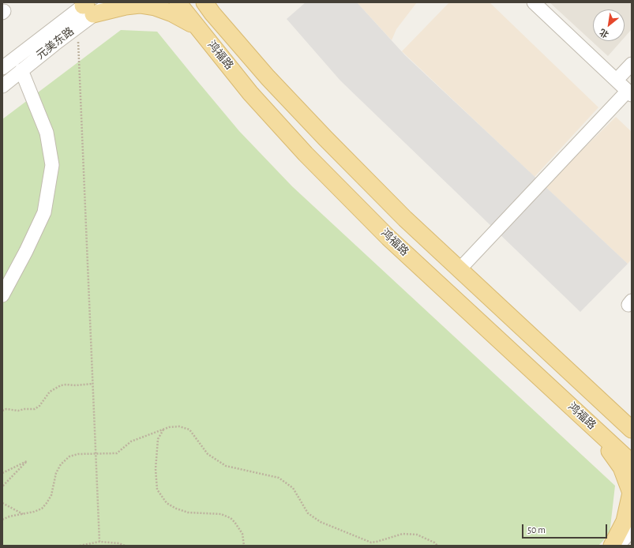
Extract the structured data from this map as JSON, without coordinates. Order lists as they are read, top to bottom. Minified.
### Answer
{"streets":{"main road":["鸿福路"],"street":["元美东路"]},"scale_bar":"50 m","north":"bottom left"}
